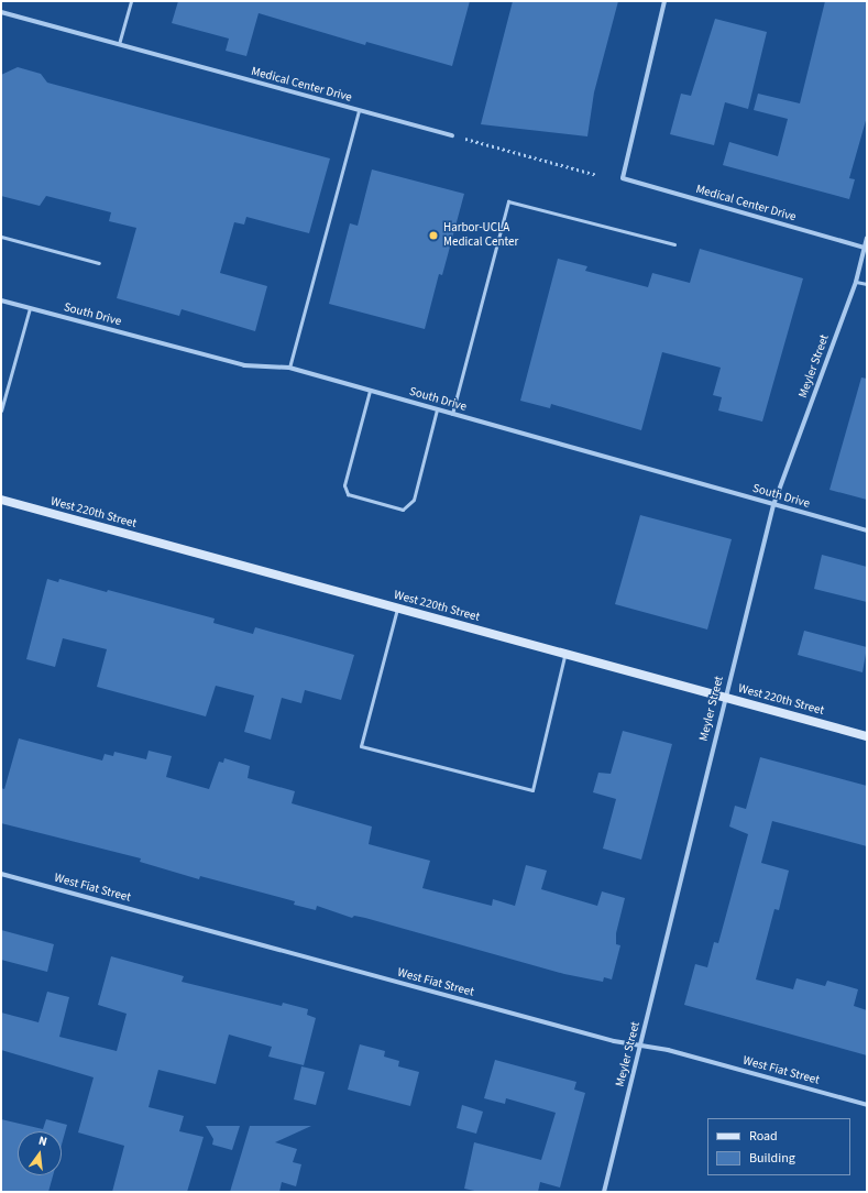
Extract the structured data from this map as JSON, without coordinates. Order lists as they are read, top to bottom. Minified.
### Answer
{"streets":{"street":["Medical Center Drive","South Drive","Meyler Street","West 220th Street","West Fiat Street"]},"crossings":[["Medical Center Drive","Meyler Street"],["South Drive","Meyler Street"],["Meyler Street","West 220th Street"],["Meyler Street","West Fiat Street"]],"places":["Harbor-UCLA Medical Center"],"legend":["Road","Building"],"north":"top"}
